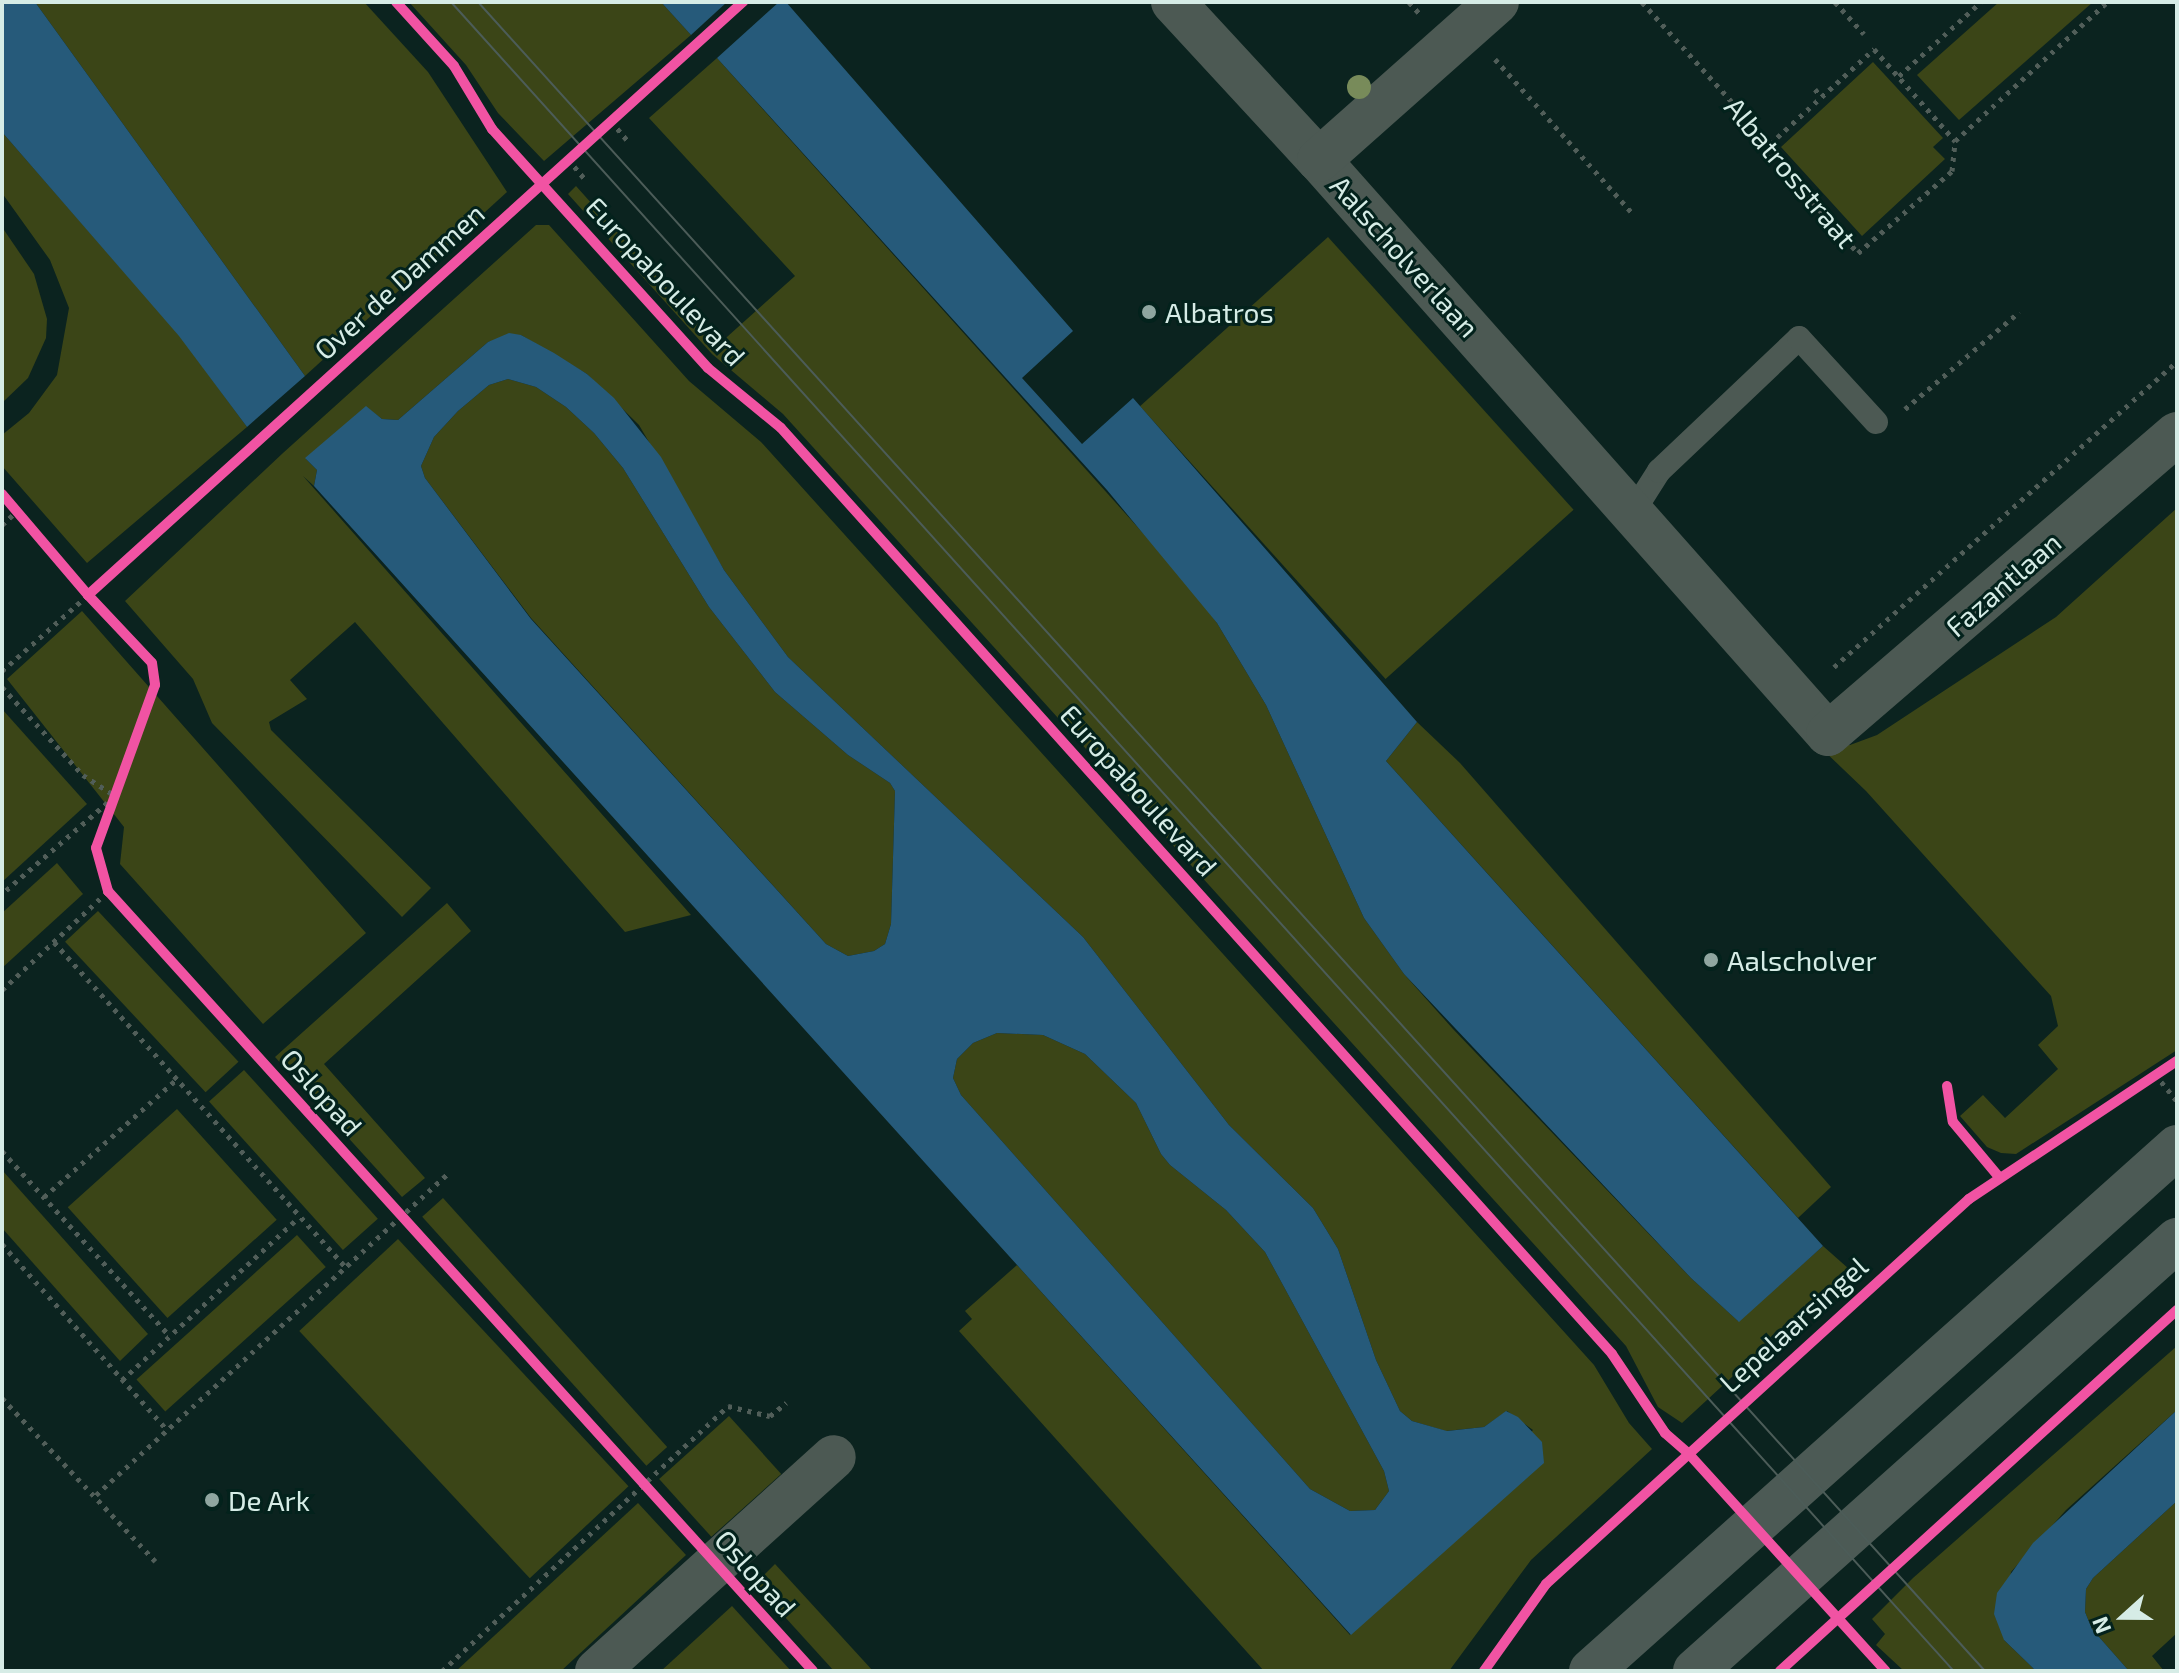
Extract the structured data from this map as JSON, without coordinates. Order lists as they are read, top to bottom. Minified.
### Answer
{"streets":{"street":["Aalscholverlaan","Fazantlaan"],"path":["Albatrosstraat"],"cycle path":["Over de Dammen","Europaboulevard","Oslopad","Lepelaarsingel"]},"crossings":[["Aalscholverlaan","Fazantlaan"]],"places":["Albatros","Aalscholver","De Ark"],"north":"left"}
